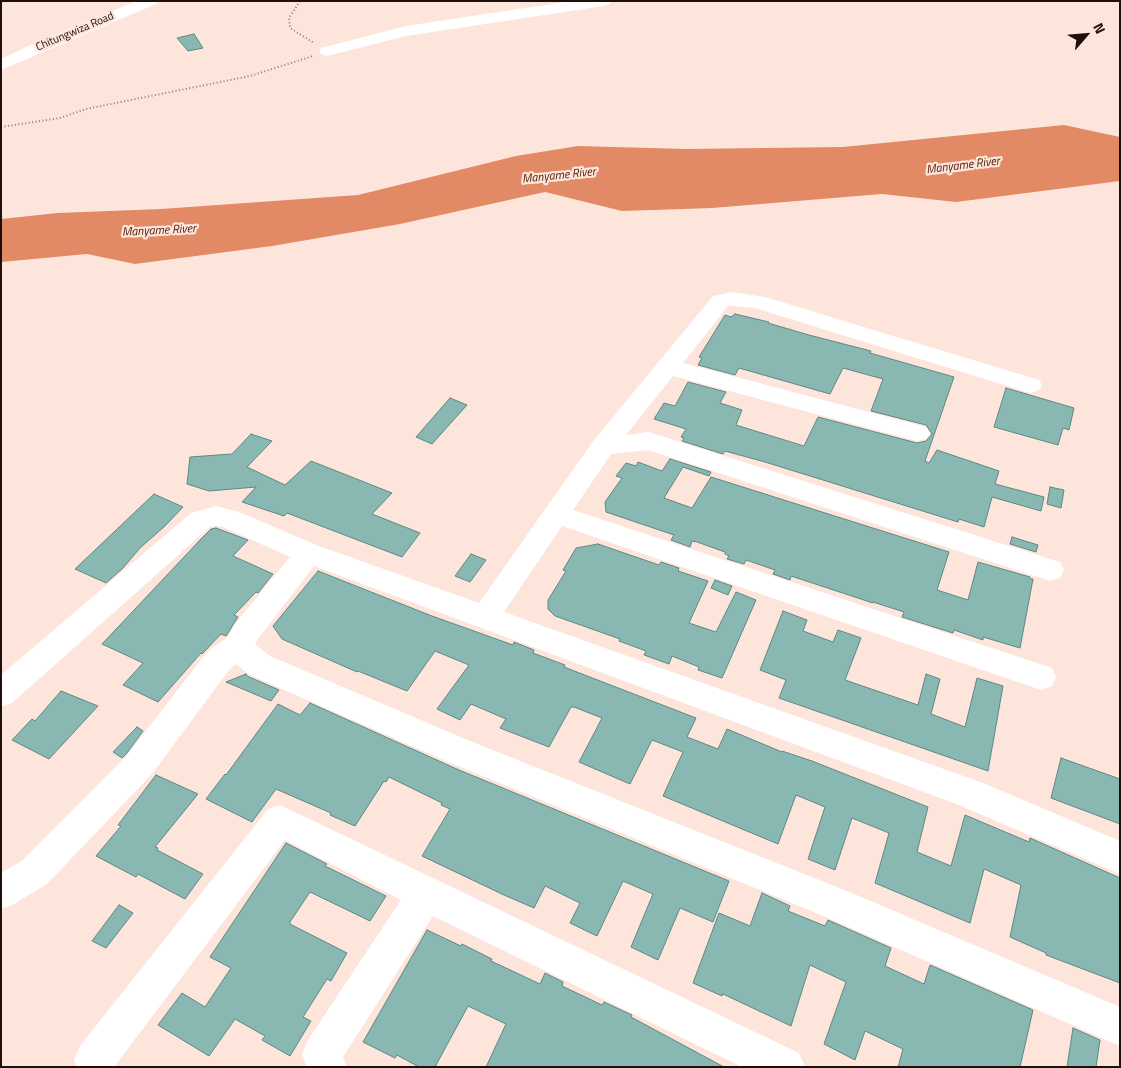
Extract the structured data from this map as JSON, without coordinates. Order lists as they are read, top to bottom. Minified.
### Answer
{"streets":{"street":["Chitungwiza Road"]},"water":["Manyame River"],"north":"top right"}
